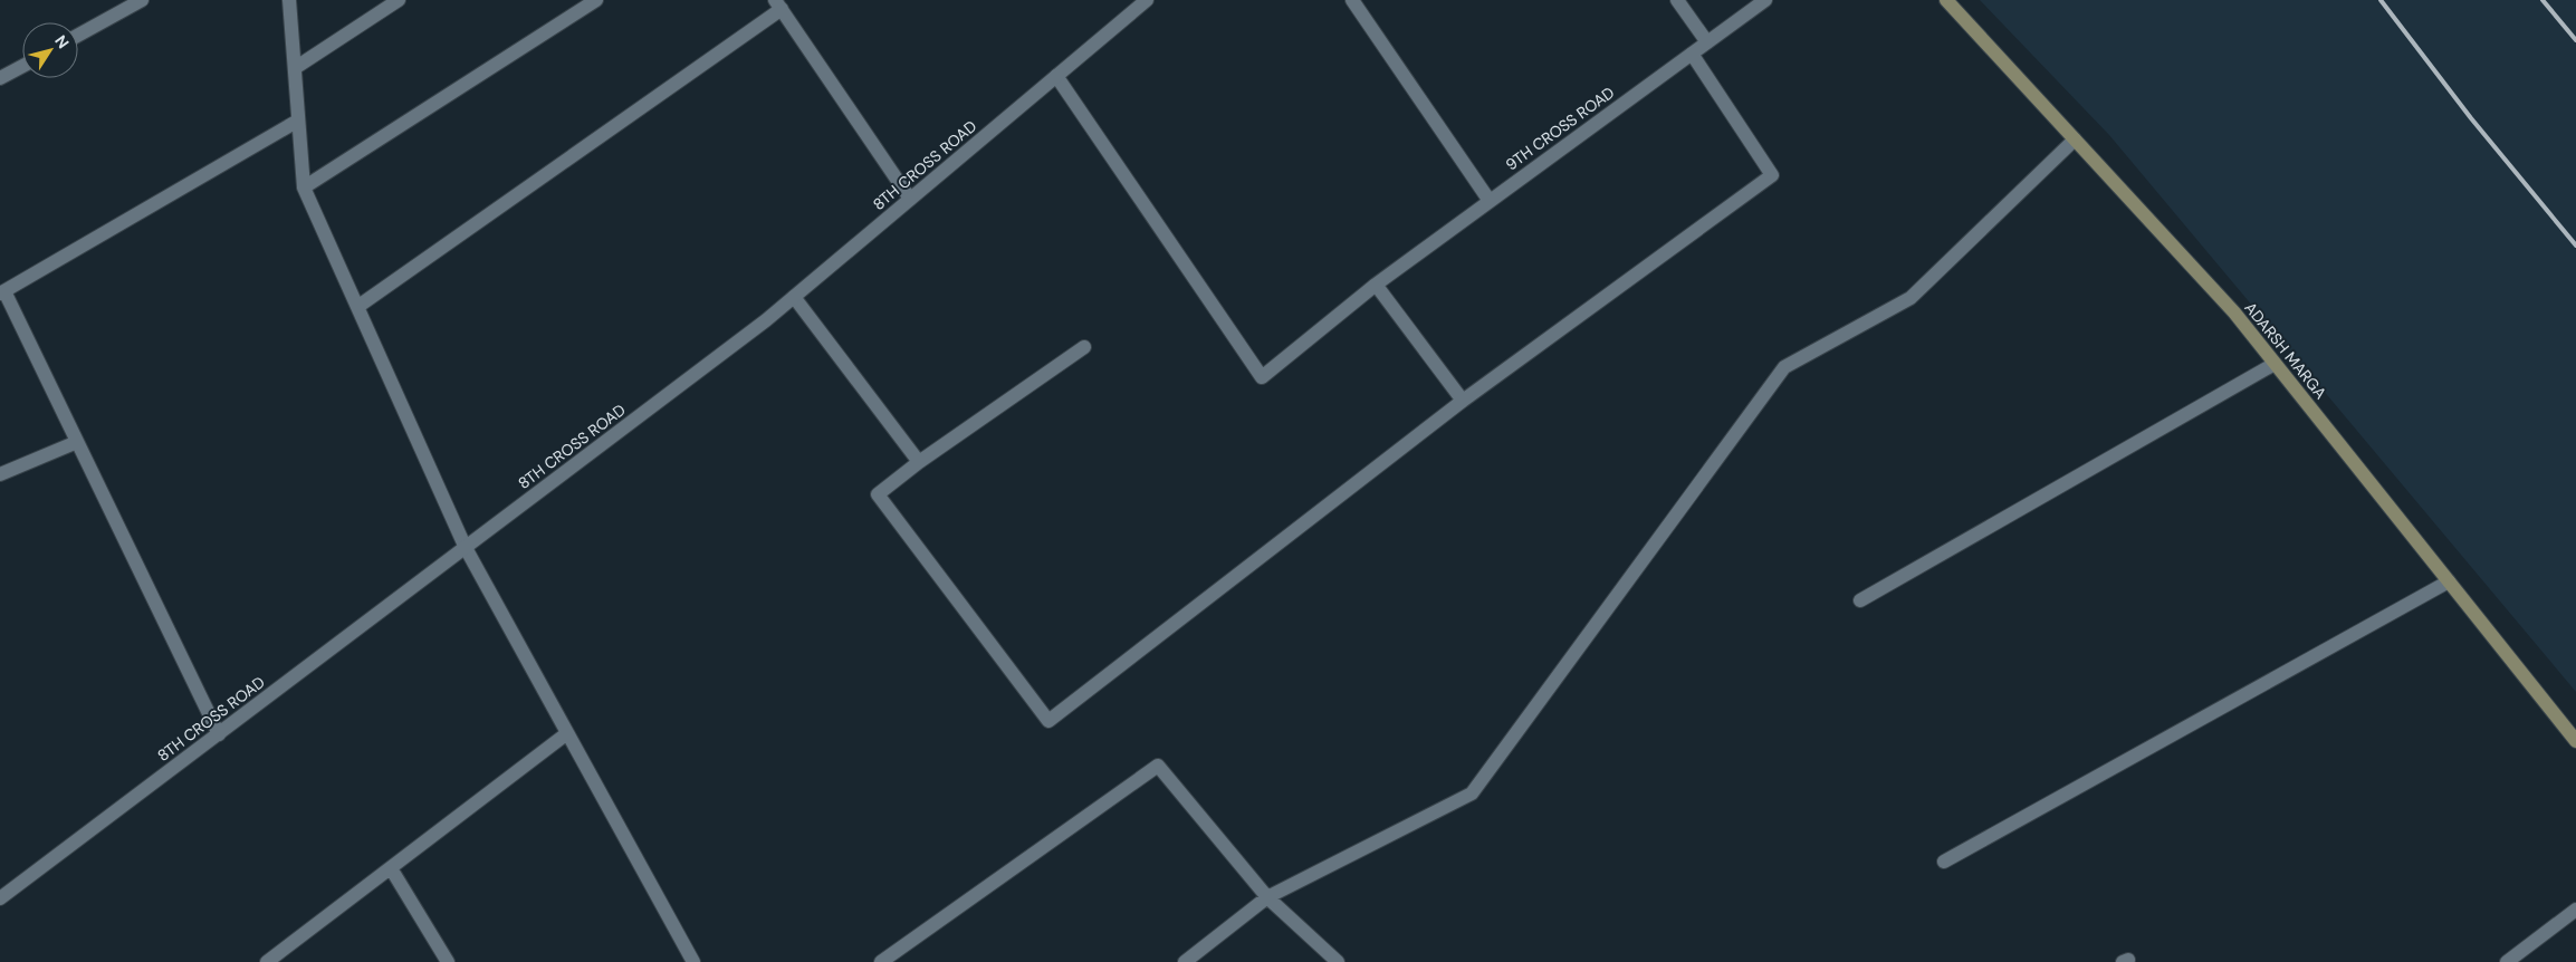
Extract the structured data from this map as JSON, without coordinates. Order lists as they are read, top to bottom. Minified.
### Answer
{"streets":{"main road":["ADARSH MARGA"],"street":["9TH CROSS ROAD","8TH CROSS ROAD"]},"crossings":[["9TH CROSS ROAD","8TH CROSS ROAD"]],"north":"top right"}
